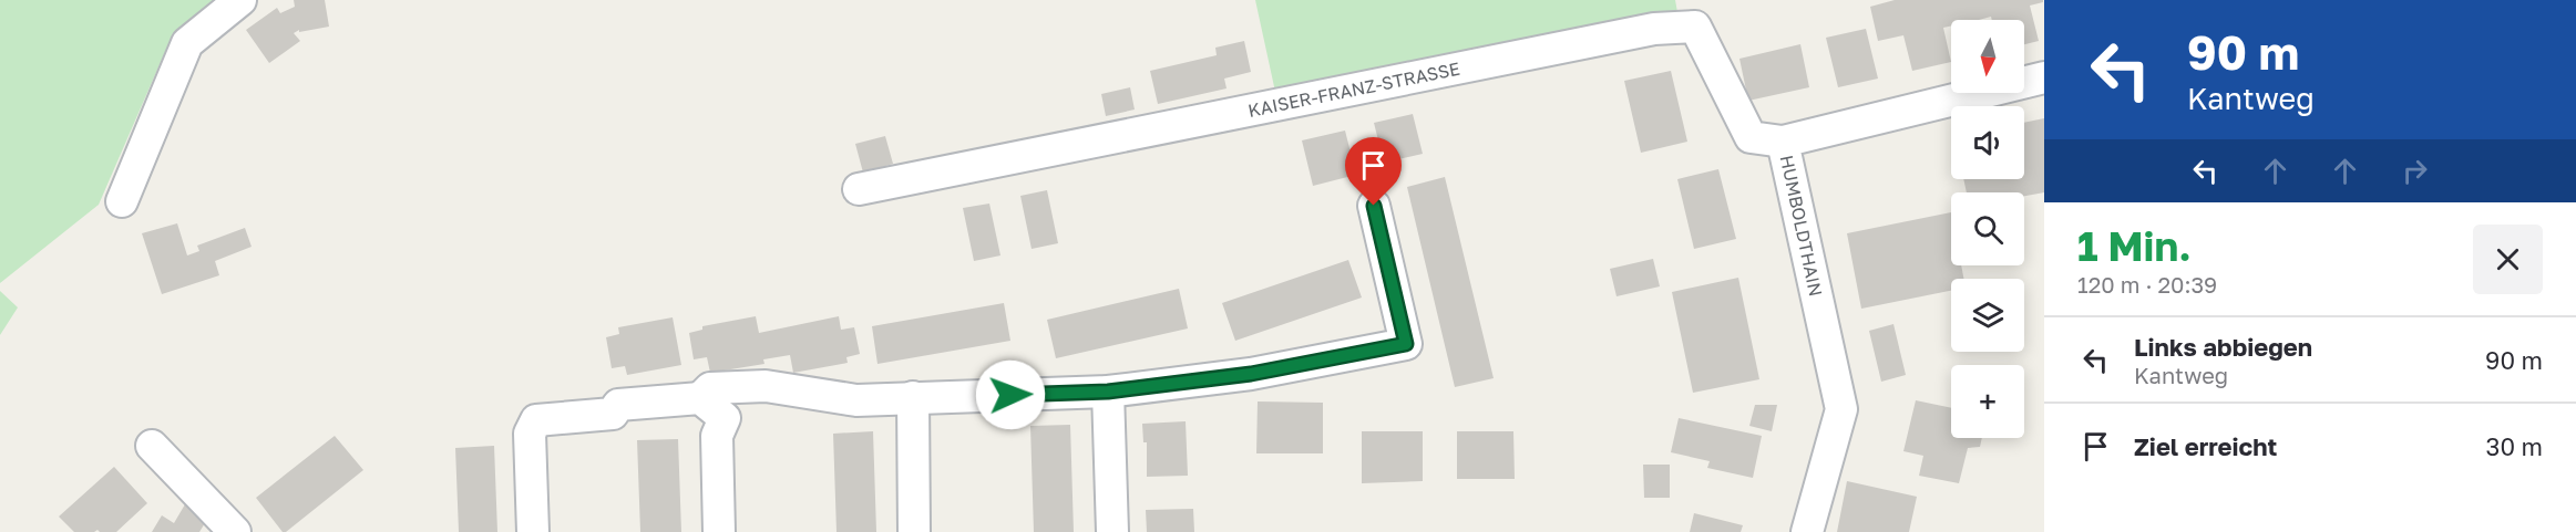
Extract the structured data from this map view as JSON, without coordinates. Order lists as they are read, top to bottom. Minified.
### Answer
{"streets":{"street":["KAISER-FRANZ-STRASSE","HUMBOLDTHAIN"]},"crossings":[["KAISER-FRANZ-STRASSE","HUMBOLDTHAIN"]],"north":"bottom","page":{"turn":["90 m","Kantweg"],"map_buttons":"+","heading":["1 Min.","120 m · 20:39"],"list":[{"name":"Links abbiegen","note":"Kantweg","value":"90 m"},{"name":"Ziel erreicht","value":"30 m"}]}}
